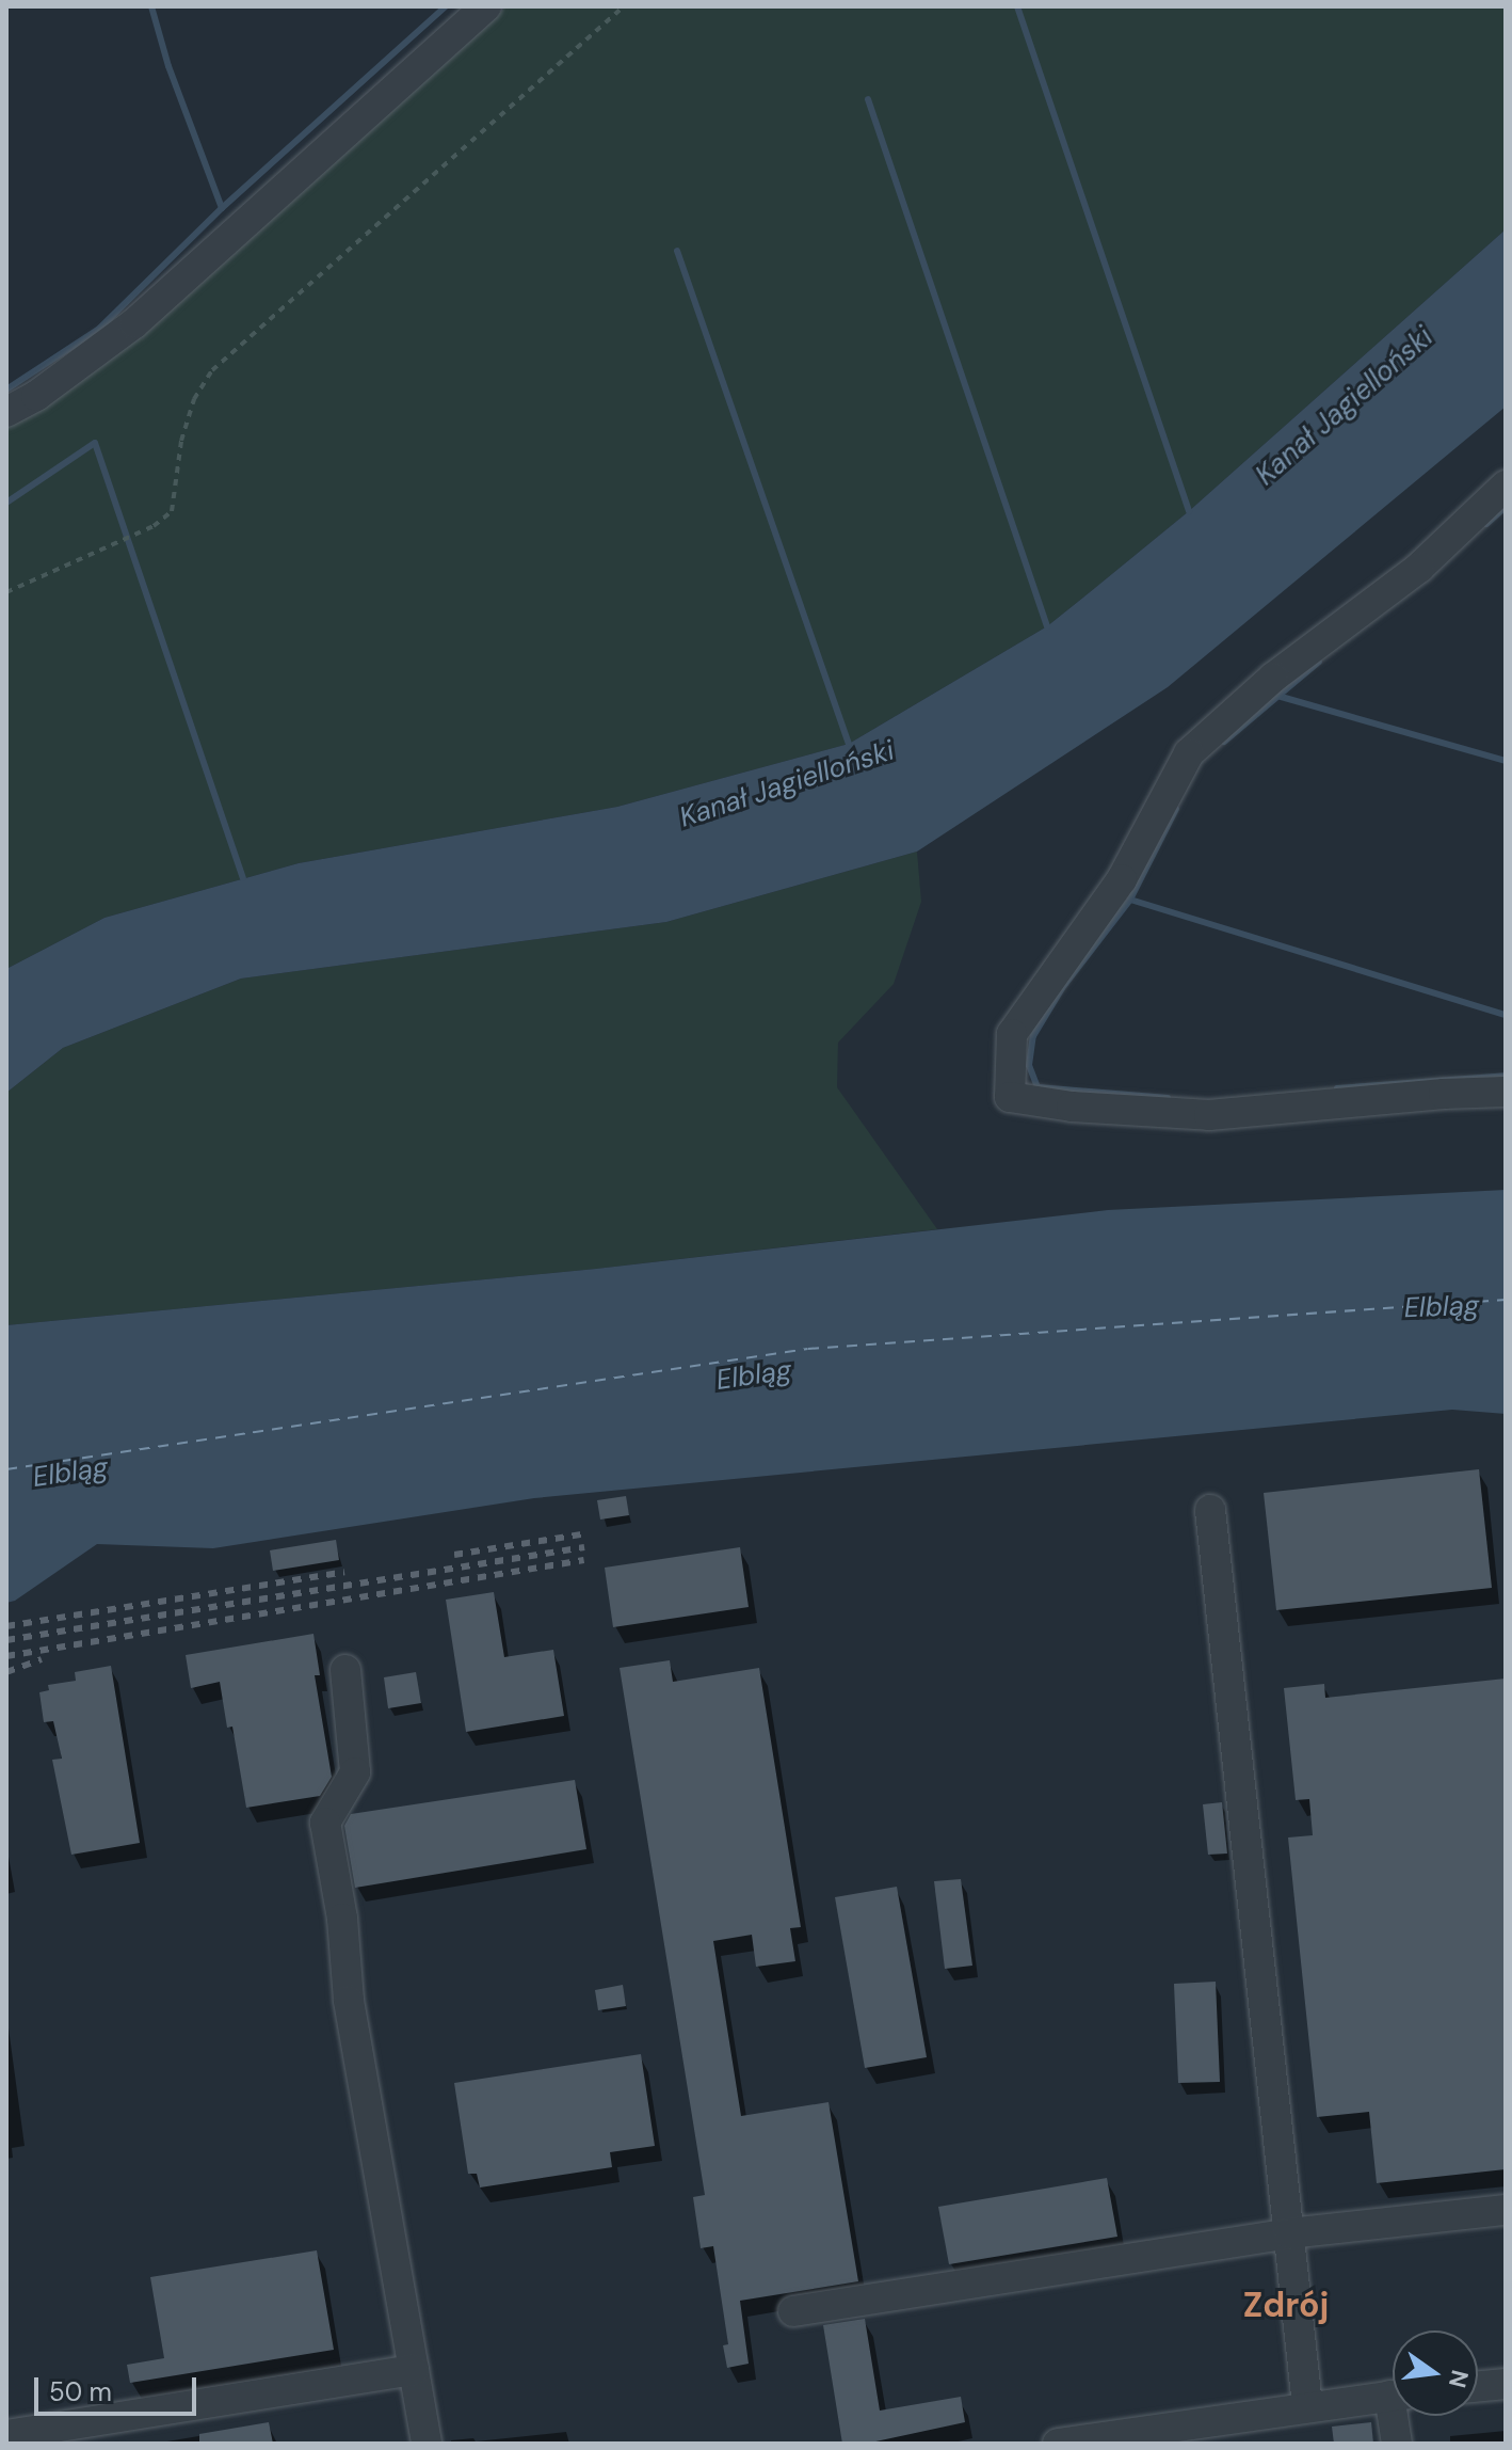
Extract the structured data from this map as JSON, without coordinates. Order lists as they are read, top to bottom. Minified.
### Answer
{"districts":["Zdrój"],"water":["Kanał Jagielloński","Elbląg"],"scale_bar":"50 m","north":"right"}
